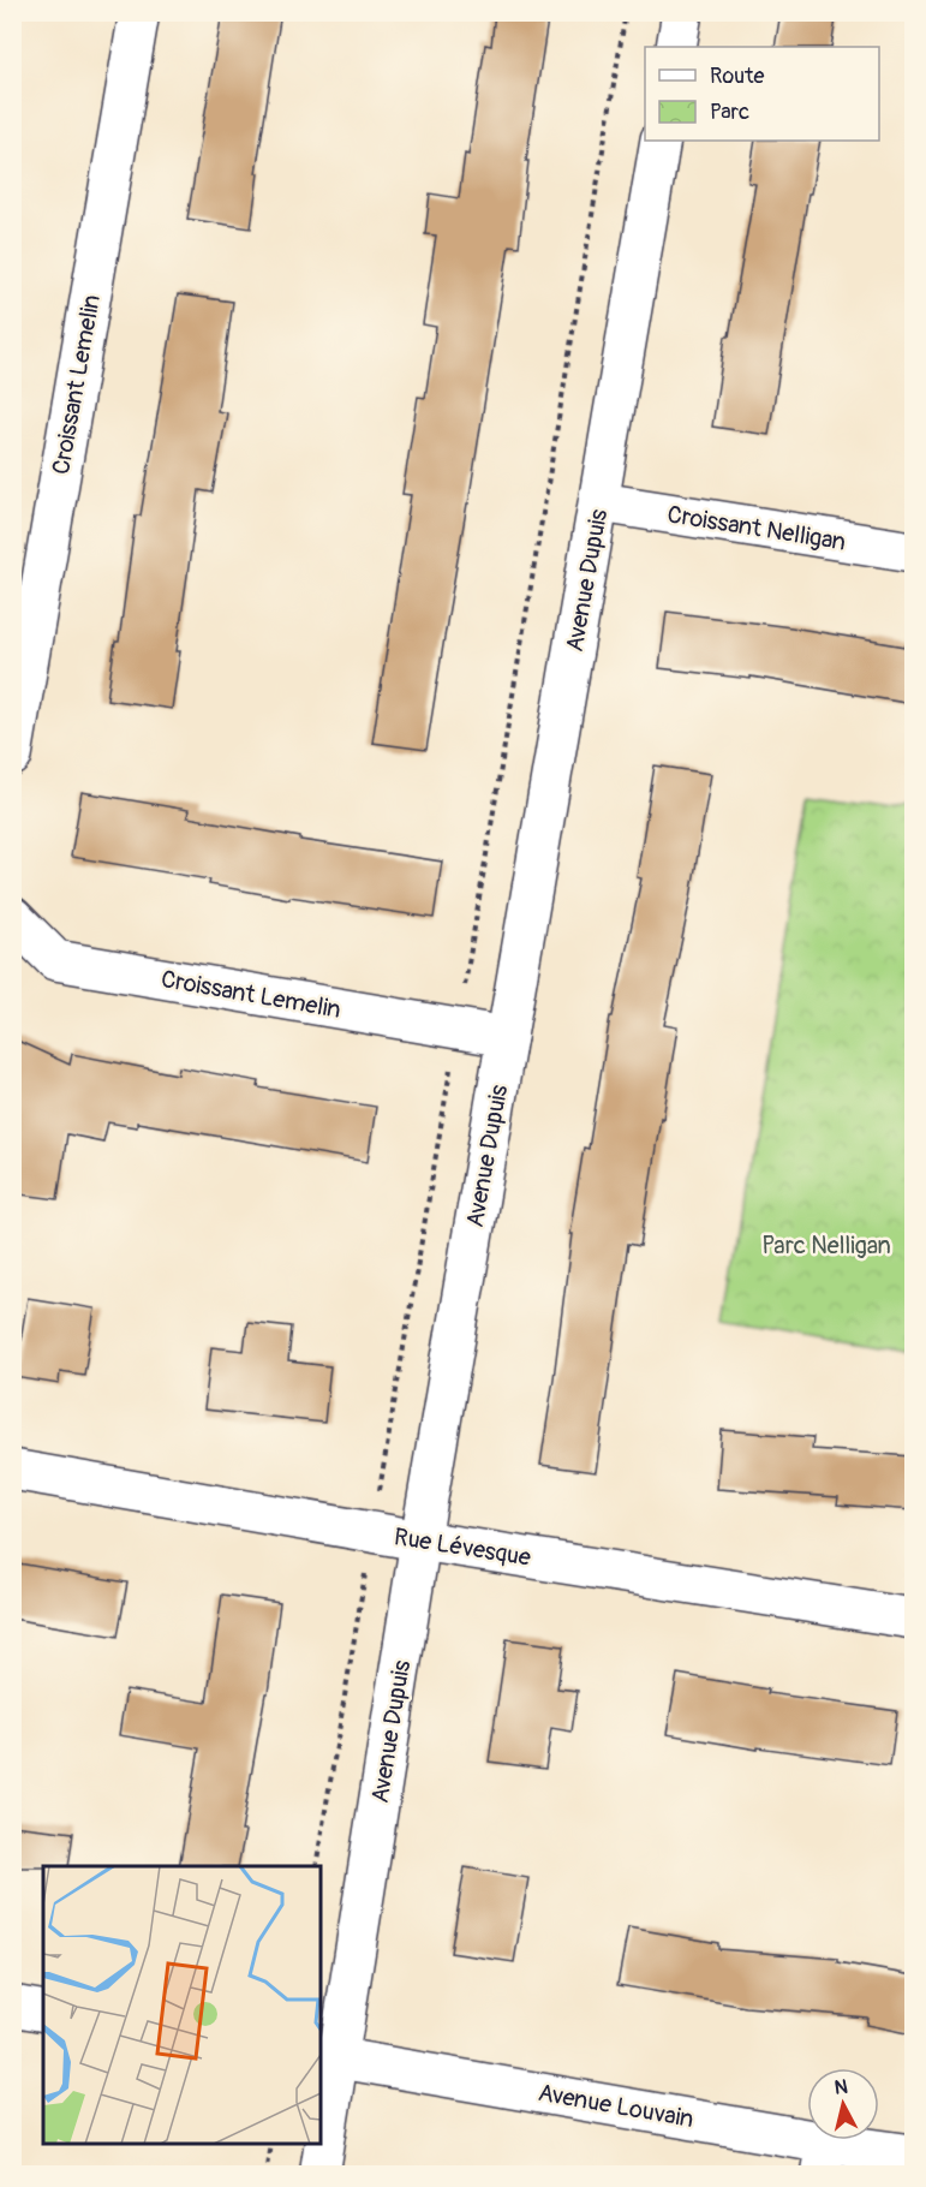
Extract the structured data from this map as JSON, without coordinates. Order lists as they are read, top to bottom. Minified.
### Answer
{"streets":{"street":["Croissant Lemelin","Croissant Nelligan","Avenue Dupuis","Rue Lévesque","Avenue Louvain"]},"crossings":[["Croissant Lemelin","Avenue Dupuis"],["Croissant Nelligan","Avenue Dupuis"],["Avenue Dupuis","Rue Lévesque"],["Avenue Dupuis","Avenue Louvain"]],"parks":["Parc Nelligan"],"legend":["Route","Parc"],"north":"top"}
